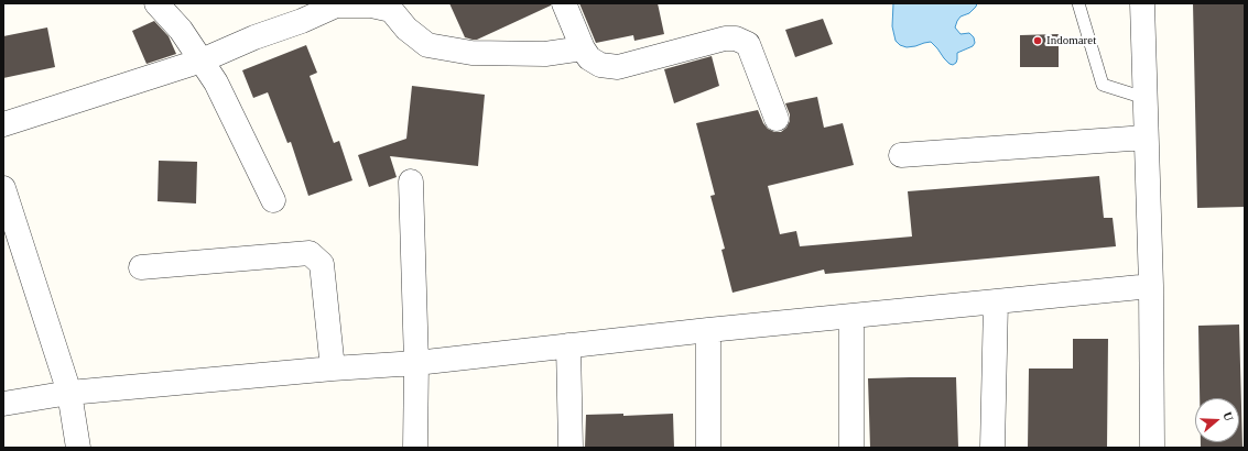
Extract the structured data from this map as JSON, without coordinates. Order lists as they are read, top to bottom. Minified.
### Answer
{"places":["Indomaret"],"north":"right"}
